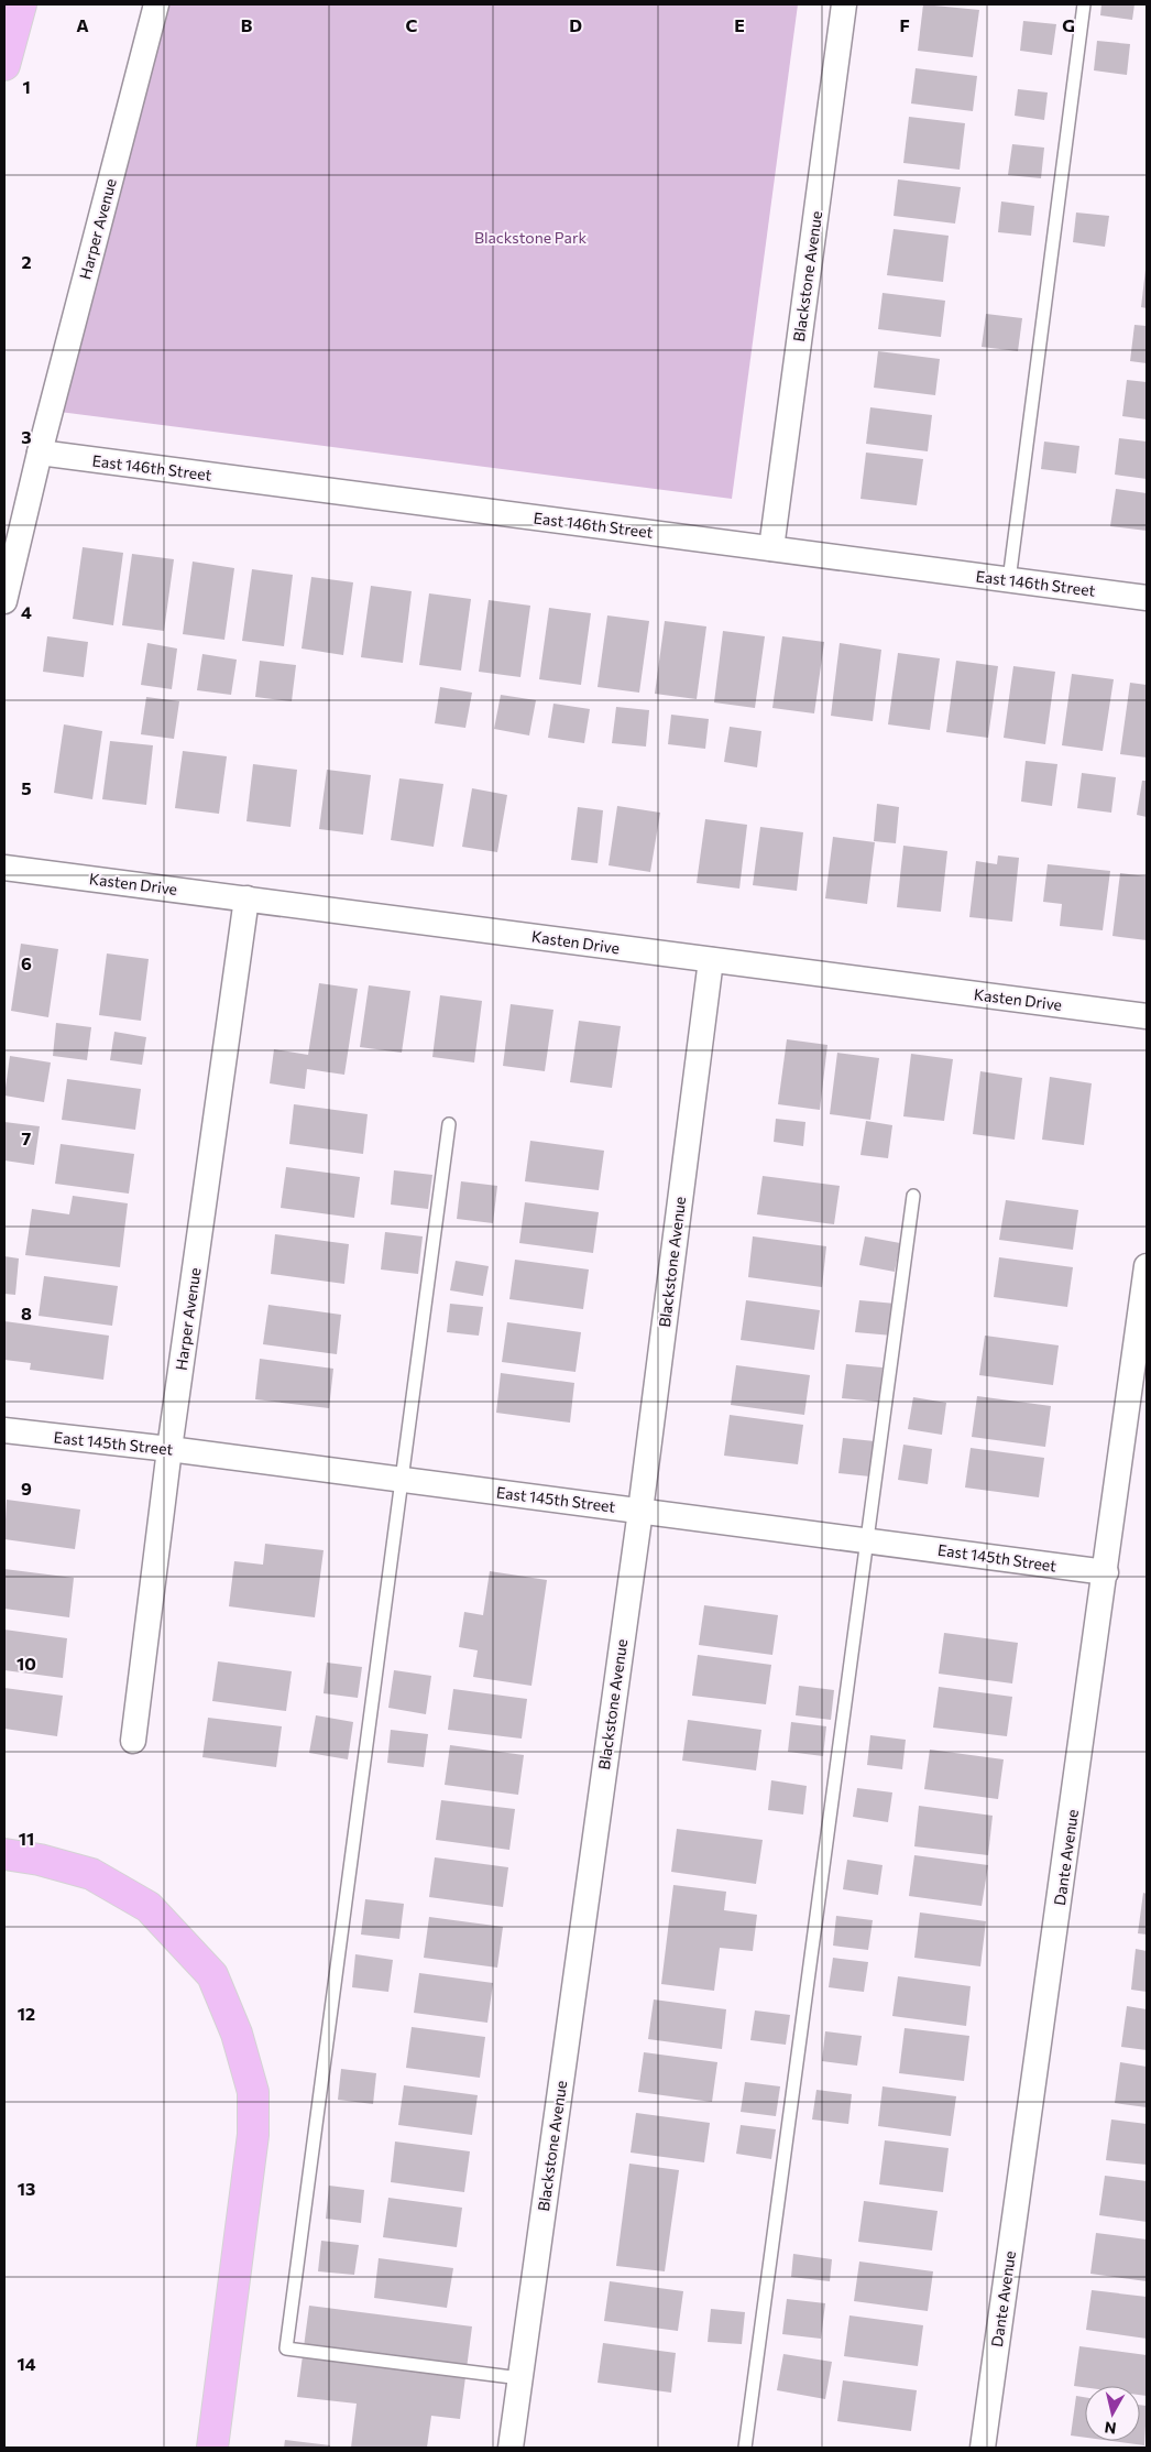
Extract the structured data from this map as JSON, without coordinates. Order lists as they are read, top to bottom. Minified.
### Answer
{"streets":{"street":["Harper Avenue","Blackstone Avenue","East 146th Street","Kasten Drive","East 145th Street","Dante Avenue"]},"crossings":[["Harper Avenue","East 146th Street"],["Harper Avenue","Kasten Drive"],["Harper Avenue","East 145th Street"],["Blackstone Avenue","East 146th Street"],["Blackstone Avenue","Kasten Drive"],["Blackstone Avenue","East 145th Street"],["East 145th Street","Dante Avenue"]],"parks":["Blackstone Park"],"north":"bottom","grid":{"columns":["A","B","C","D","E","F","G"],"rows":["1","2","3","4","5","6","7","8","9","10","11","12","13","14"]}}
